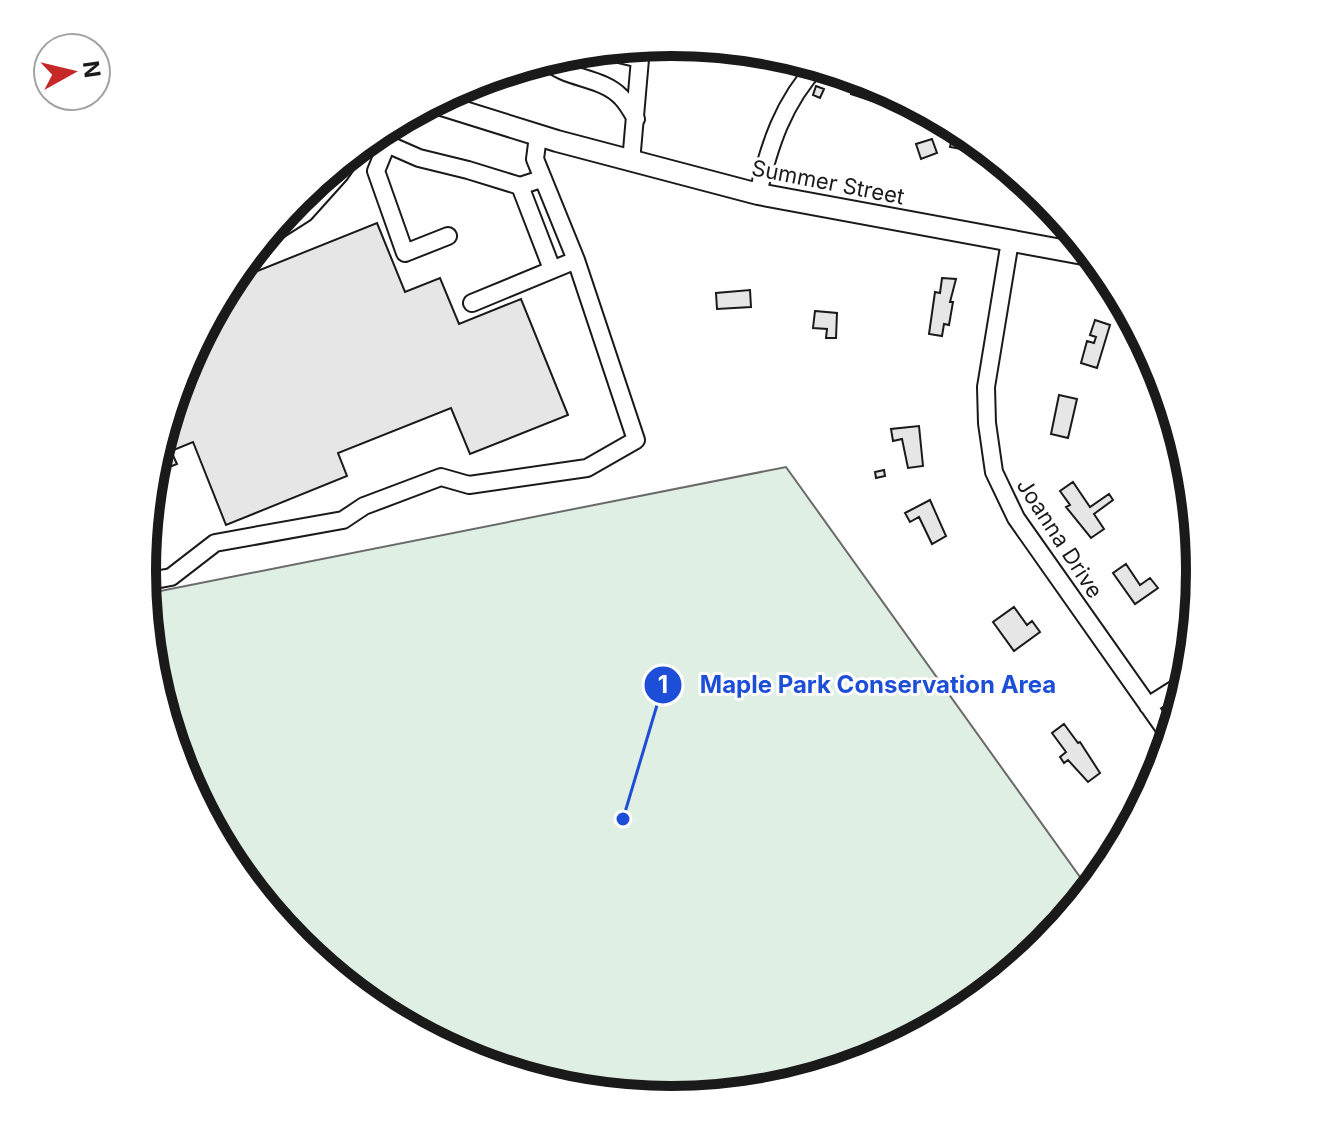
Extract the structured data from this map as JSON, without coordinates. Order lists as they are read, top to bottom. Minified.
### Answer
{"streets":{"main road":["Summer Street"],"street":["Joanna Drive"]},"crossings":[["Summer Street","Joanna Drive"]],"places":["Maple Park Conservation Area"],"north":"right"}
